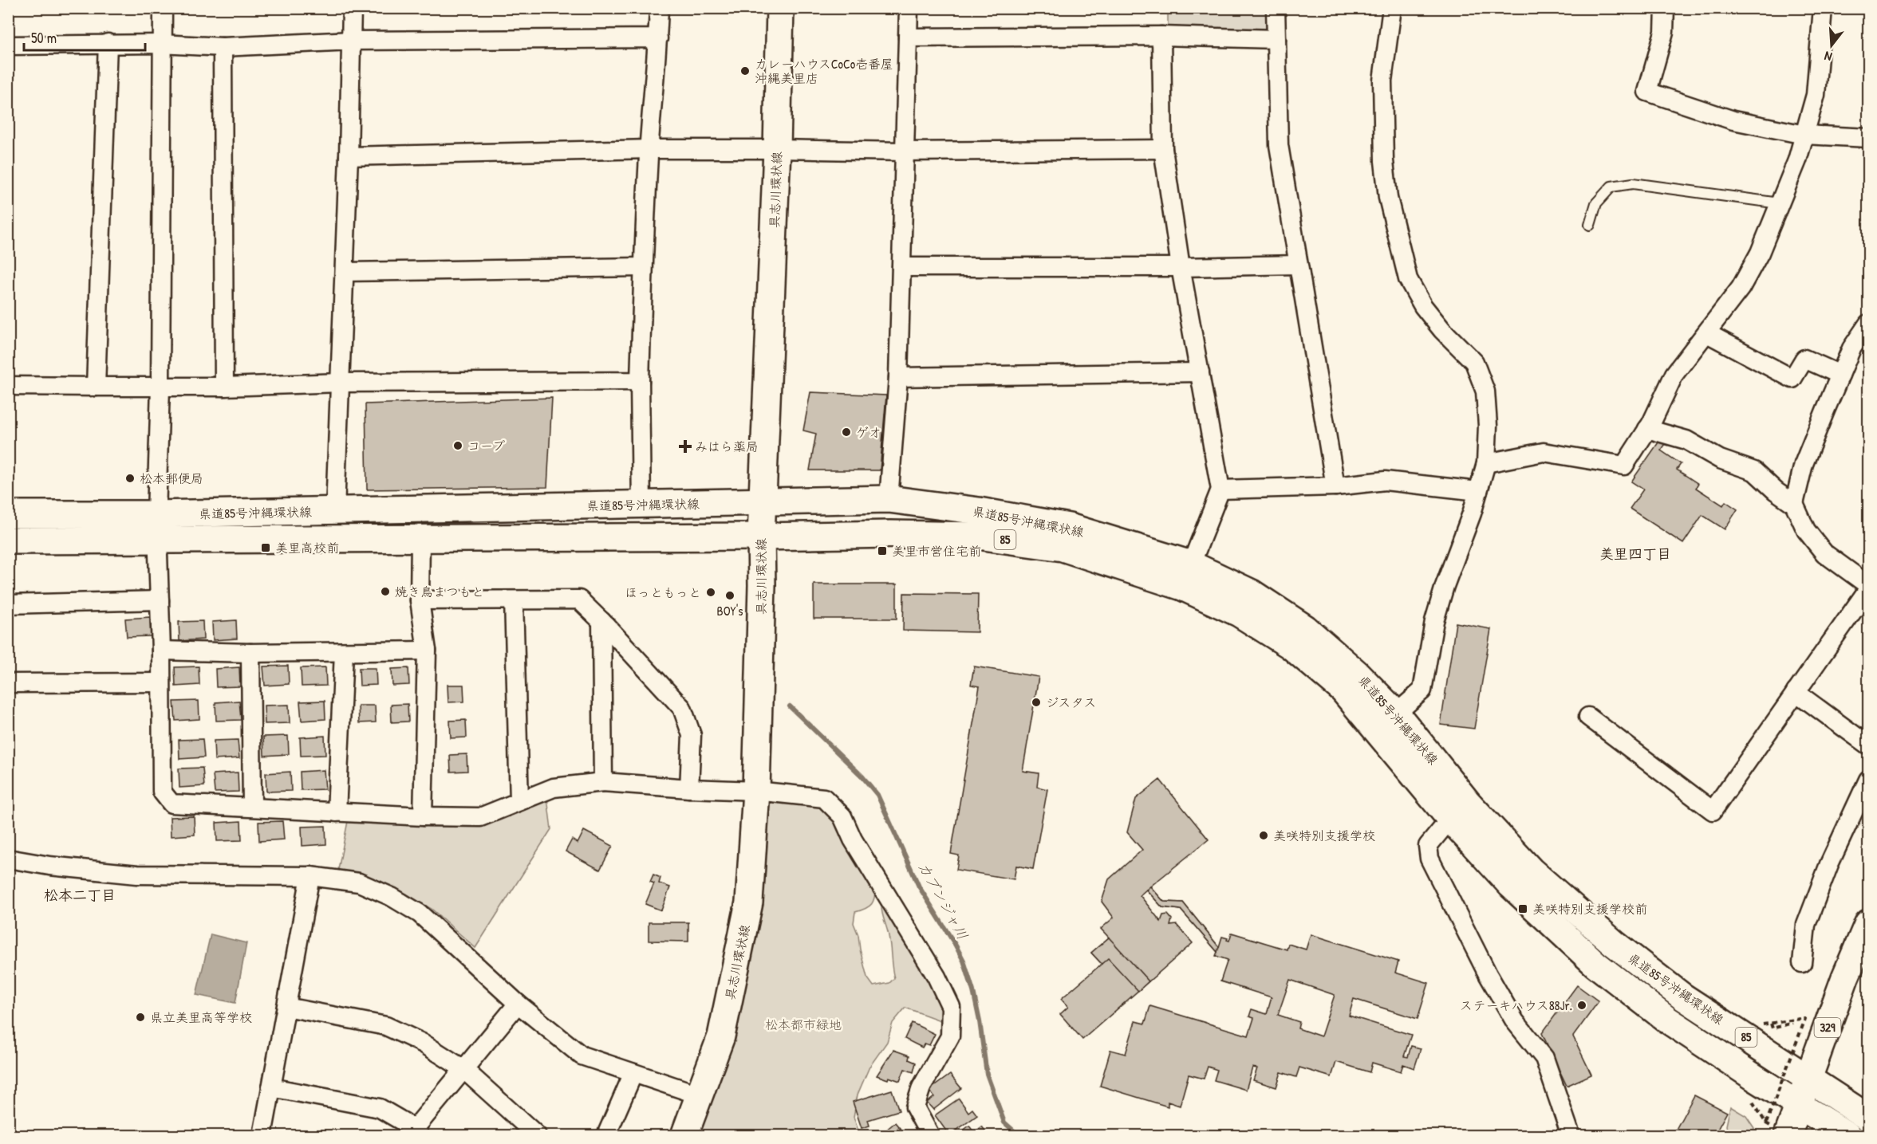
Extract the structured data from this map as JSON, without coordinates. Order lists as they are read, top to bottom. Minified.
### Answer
{"streets":{"main road":["具志川環状線","県道85号沖縄環状線","85","329"]},"crossings":[["具志川環状線","県道85号沖縄環状線"],["県道85号沖縄環状線","329"]],"districts":["美里四丁目","松本二丁目"],"water":["カブンジャ川"],"parks":["松本都市緑地"],"places":{"other":["カレーハウスCoCo壱番屋 沖縄美里店","ゲオ","コープ","松本郵便局","焼き鳥まつもと","ほっともっと","BOY's","ジスタス","美咲特別支援学校","ステーキハウス88Jr.","県立美里高等学校"],"health":["みはら薬局"],"transit":["美里高校前","美里市営住宅前","美咲特別支援学校前"]},"scale_bar":"50 m","north":"bottom"}
